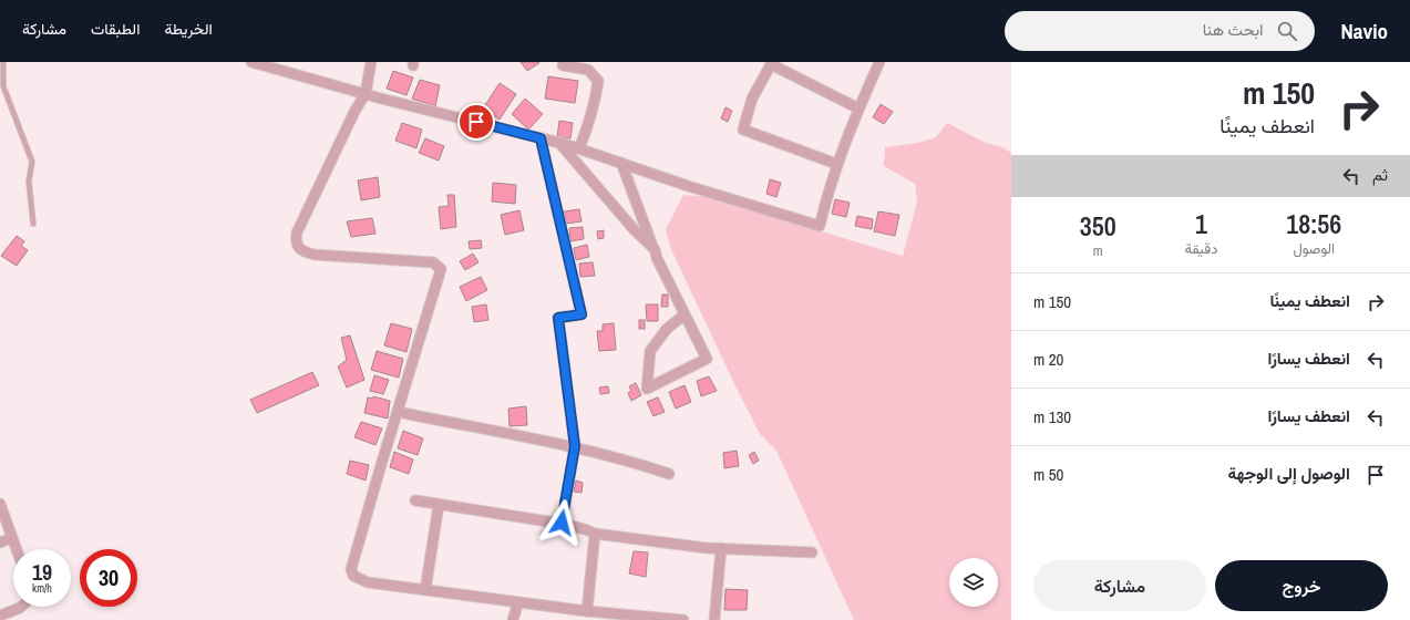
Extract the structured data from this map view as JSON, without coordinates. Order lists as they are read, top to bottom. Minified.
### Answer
{"page":{"header":"Navio","search":"ابحث هنا","nav":["الخريطة","الطبقات","مشاركة"],"turn":["150 m","انعطف يمينًا"],"then":"ثم","eta":["18:56","الوصول","1","دقيقة","350","m"],"list":[{"name":"انعطف يمينًا","value":"150 m"},{"name":"انعطف يسارًا","value":"20 m"},{"name":"انعطف يسارًا","value":"130 m"},{"name":"الوصول إلى الوجهة","value":"50 m"}],"speed":"19 km/h","limit":"30","buttons":["خروج","مشاركة"]}}
